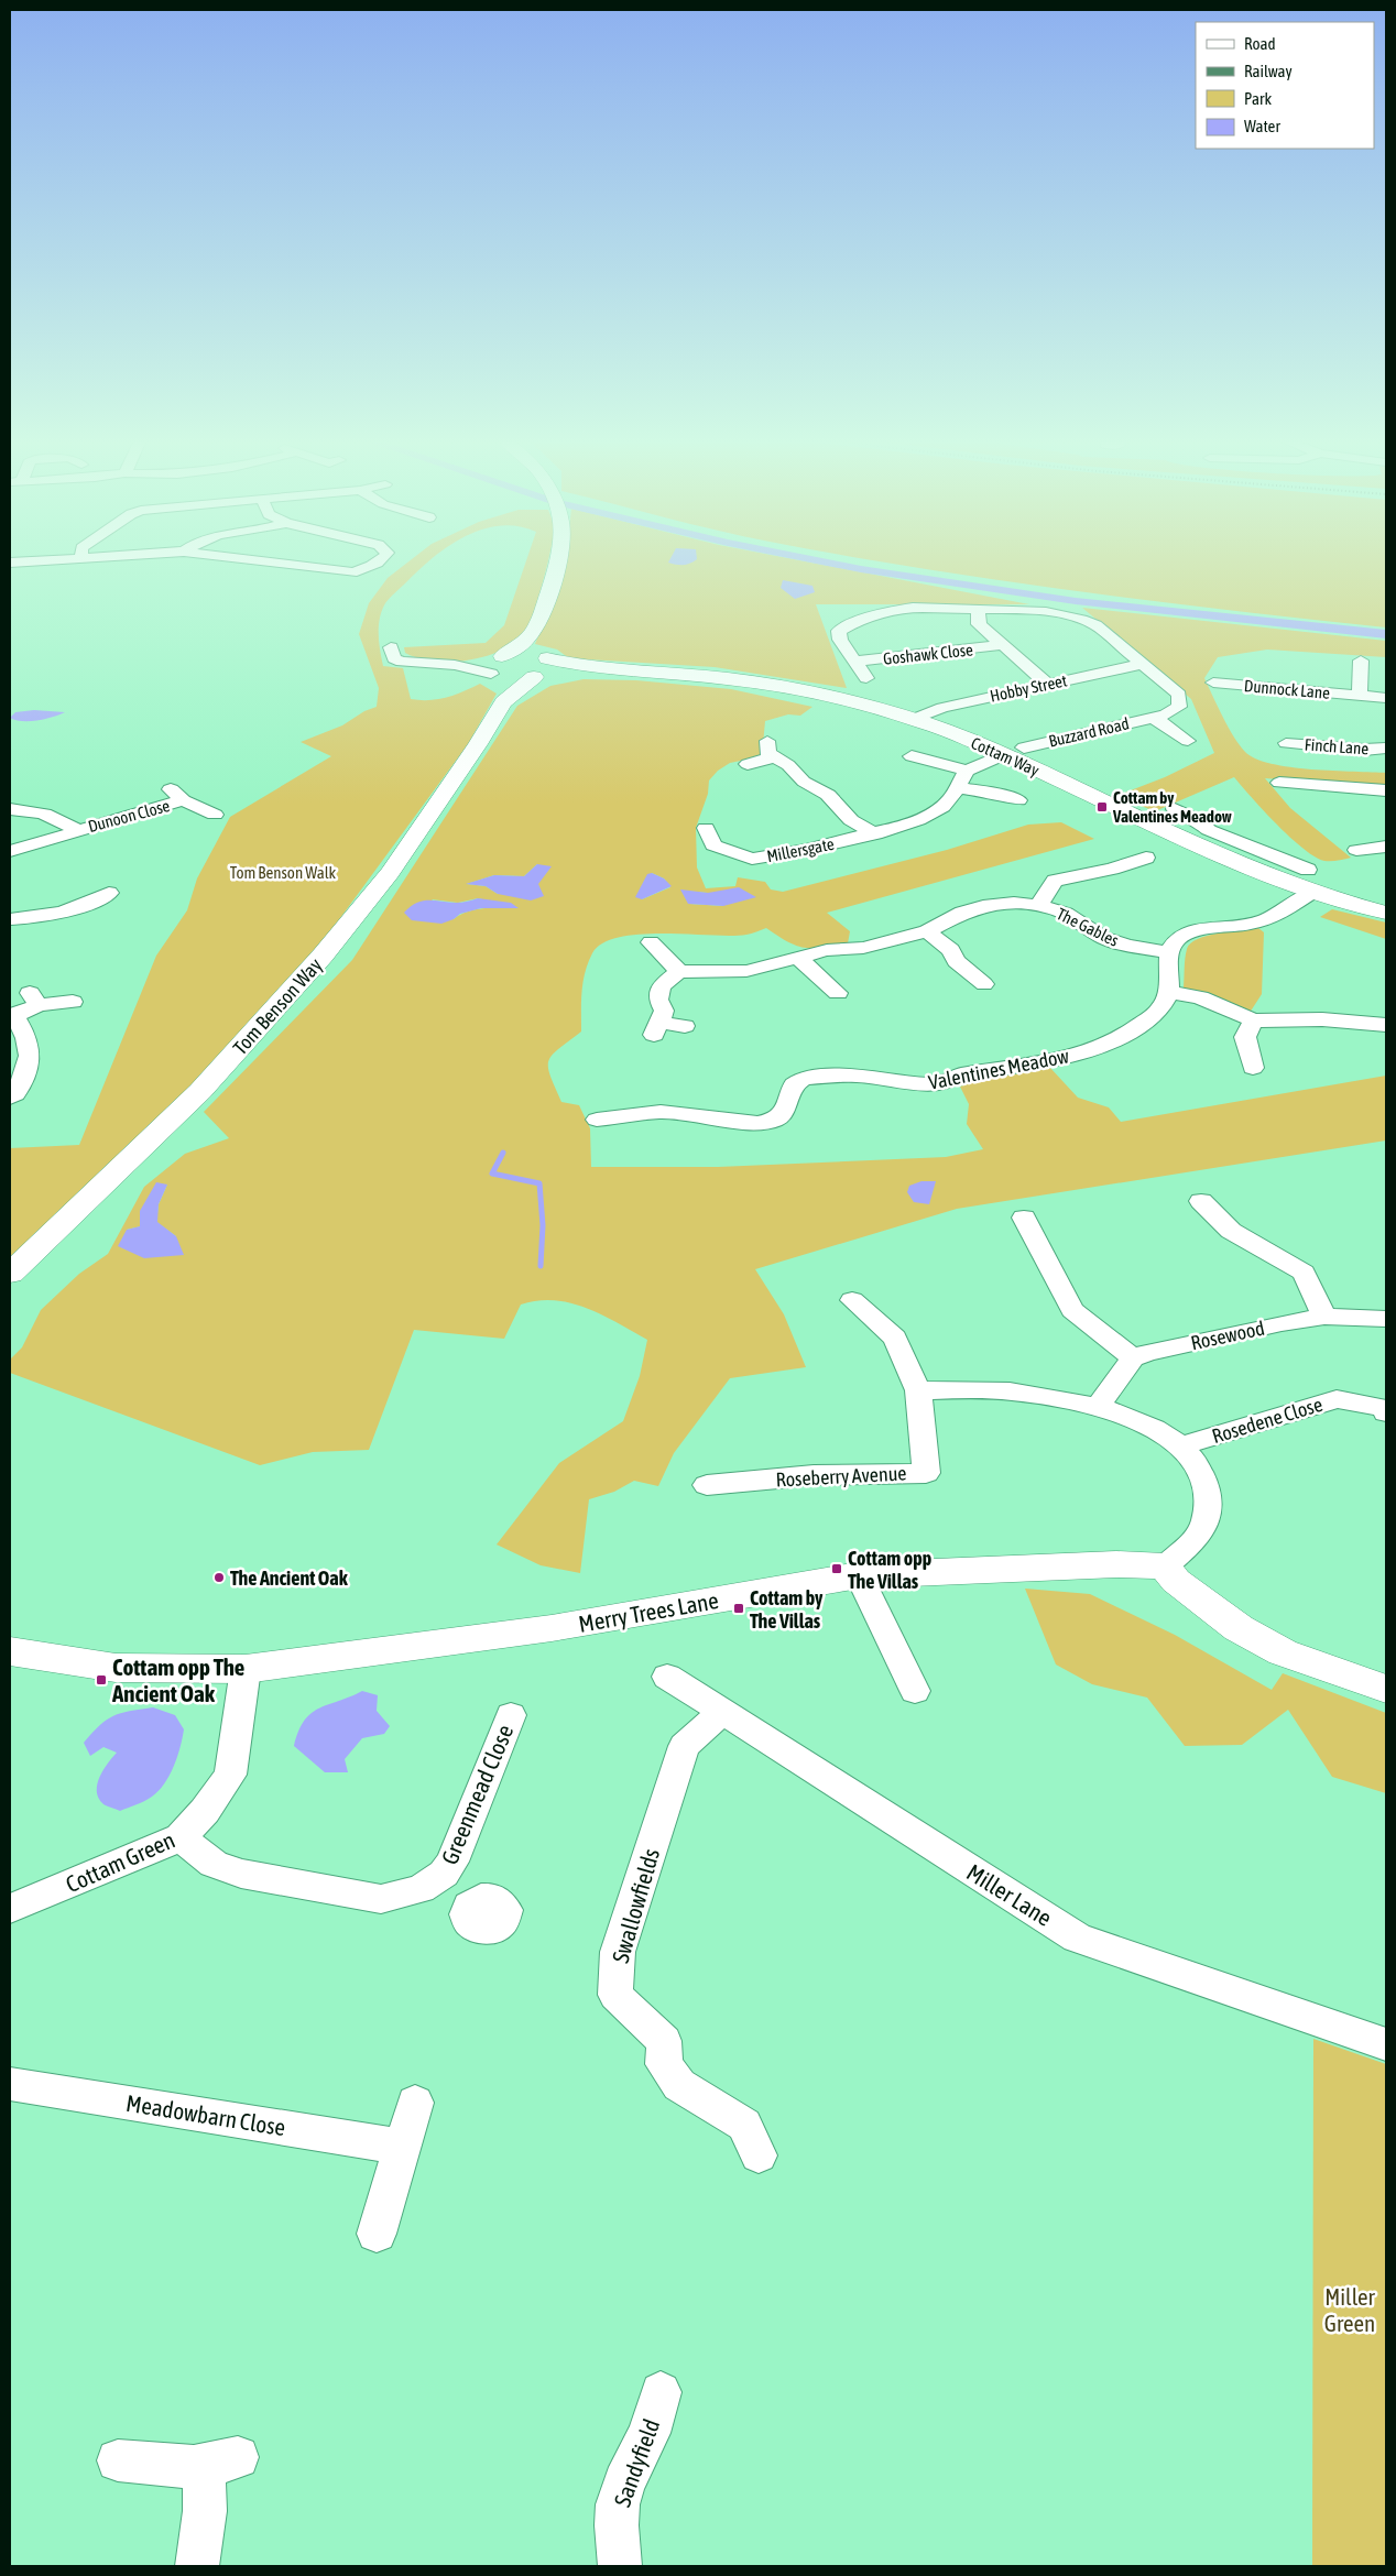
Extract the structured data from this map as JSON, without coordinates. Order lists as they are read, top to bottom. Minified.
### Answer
{"streets":{"main road":["Cottam Way","Tom Benson Way","Merry Trees Lane"],"street":["Goshawk Close","Hobby Street","Dunnock Lane","Buzzard Road","Finch Lane","Dunoon Close","Millersgate","The Gables","Valentines Meadow","Rosewood","Rosedene Close","Roseberry Avenue","Greenmead Close","Cottam Green","Miller Lane","Swallowfields","Meadowbarn Close","Sandyfield"]},"crossings":[["Hobby Street","Buzzard Road"],["Hobby Street","Cottam Way"],["Cottam Way","Tom Benson Way"],["Merry Trees Lane","Cottam Green"],["Greenmead Close","Cottam Green"],["Miller Lane","Swallowfields"]],"parks":["Tom Benson Walk","Miller Green"],"places":{"transit":["Cottam by Valentines Meadow","Cottam opp The Villas","Cottam by The Villas","Cottam opp The Ancient Oak"],"other":["The Ancient Oak"]},"legend":["Road","Railway","Park","Water"]}
